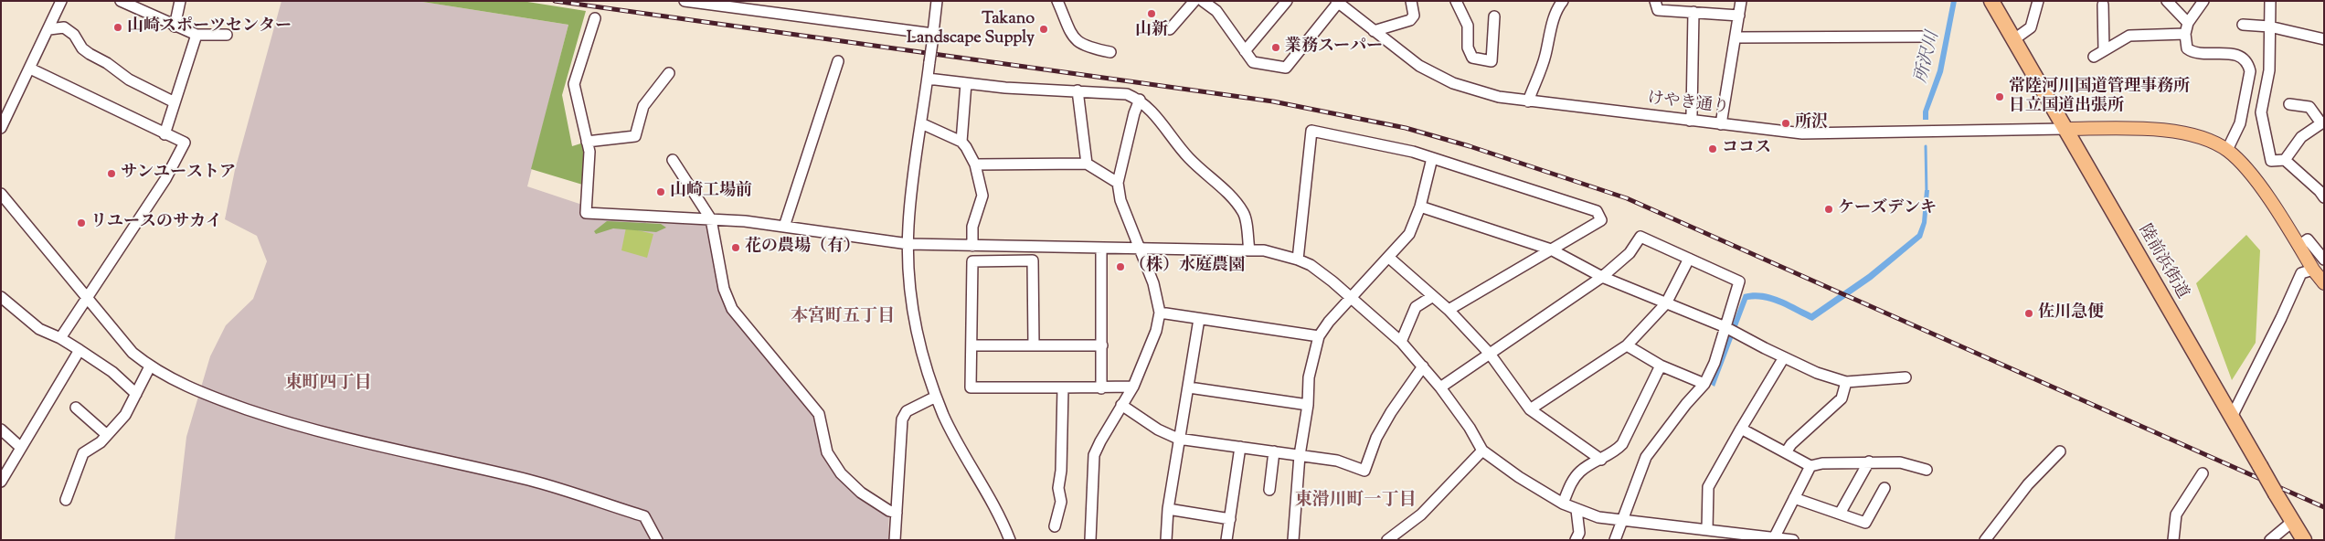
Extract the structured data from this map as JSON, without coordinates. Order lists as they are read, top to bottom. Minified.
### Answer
{"streets":{"highway":["陸前浜街道"],"street":["けやき通り"]},"crossings":[["けやき通り","陸前浜街道"]],"districts":["本宮町五丁目","東町四丁目","東滑川町一丁目"],"water":["所沢川"],"places":["山新","山崎スポーツセンター","Takano Landscape Supply","業務スーパー","常陸河川国道管理事務所 日立国道出張所","所沢","ココス","サンユーストア","山崎工場前","ケーズデンキ","リユースのサカイ","花の農場（有）","（株）水庭農園","佐川急便"]}
